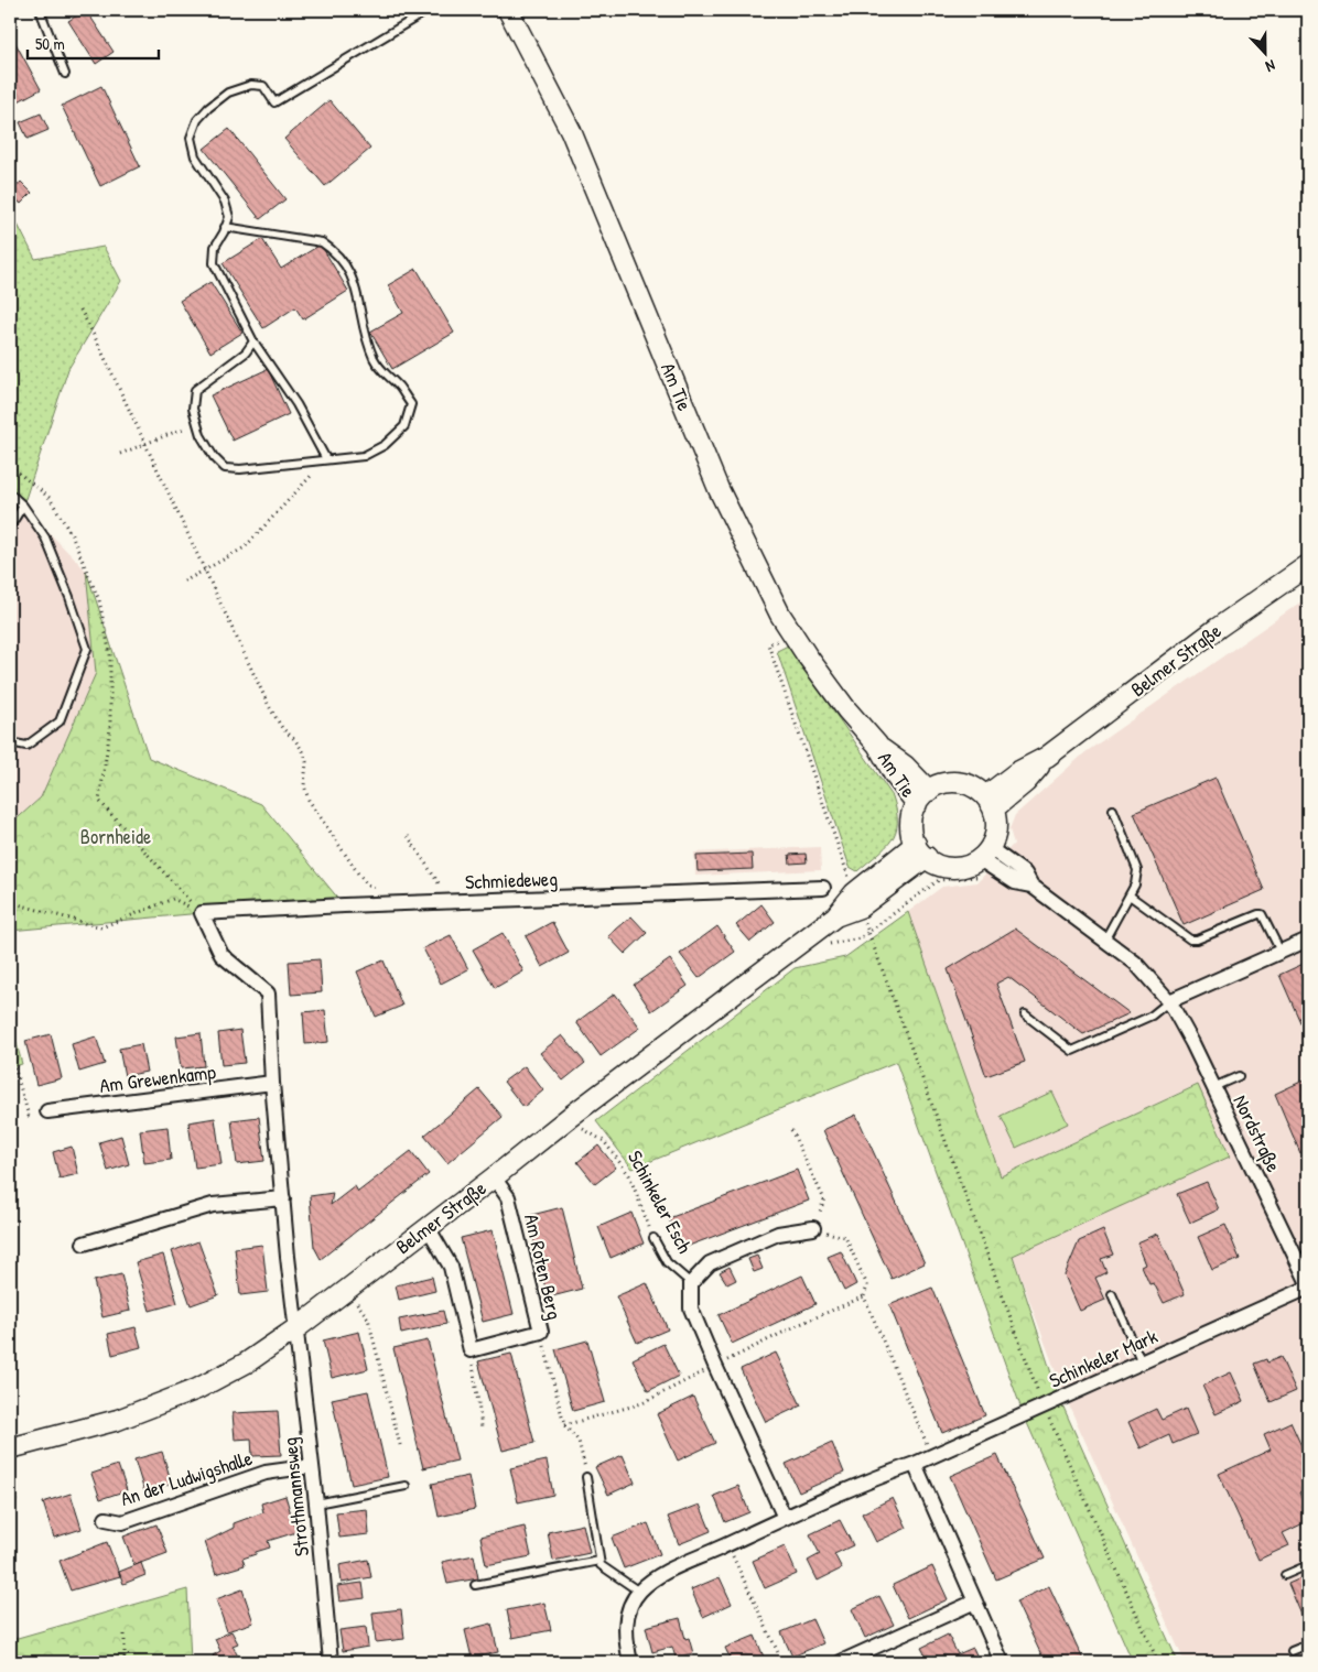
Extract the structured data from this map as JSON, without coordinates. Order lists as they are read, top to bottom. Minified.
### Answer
{"streets":{"street":["Am Tie","Belmer Straße","Schmiedeweg","Am Grewenkamp","Nordstraße","Schinkeler Esch","Am Roten Berg","Schinkeler Mark","An der Ludwigshalle","Strothmannsweg"]},"crossings":[["Am Tie","Belmer Straße"],["Am Tie","Nordstraße"],["Belmer Straße","Nordstraße"],["Belmer Straße","Schinkeler Esch"],["Belmer Straße","Am Roten Berg"],["Belmer Straße","Strothmannsweg"],["An der Ludwigshalle","Strothmannsweg"]],"parks":["Bornheide"],"scale_bar":"50 m","north":"bottom"}
